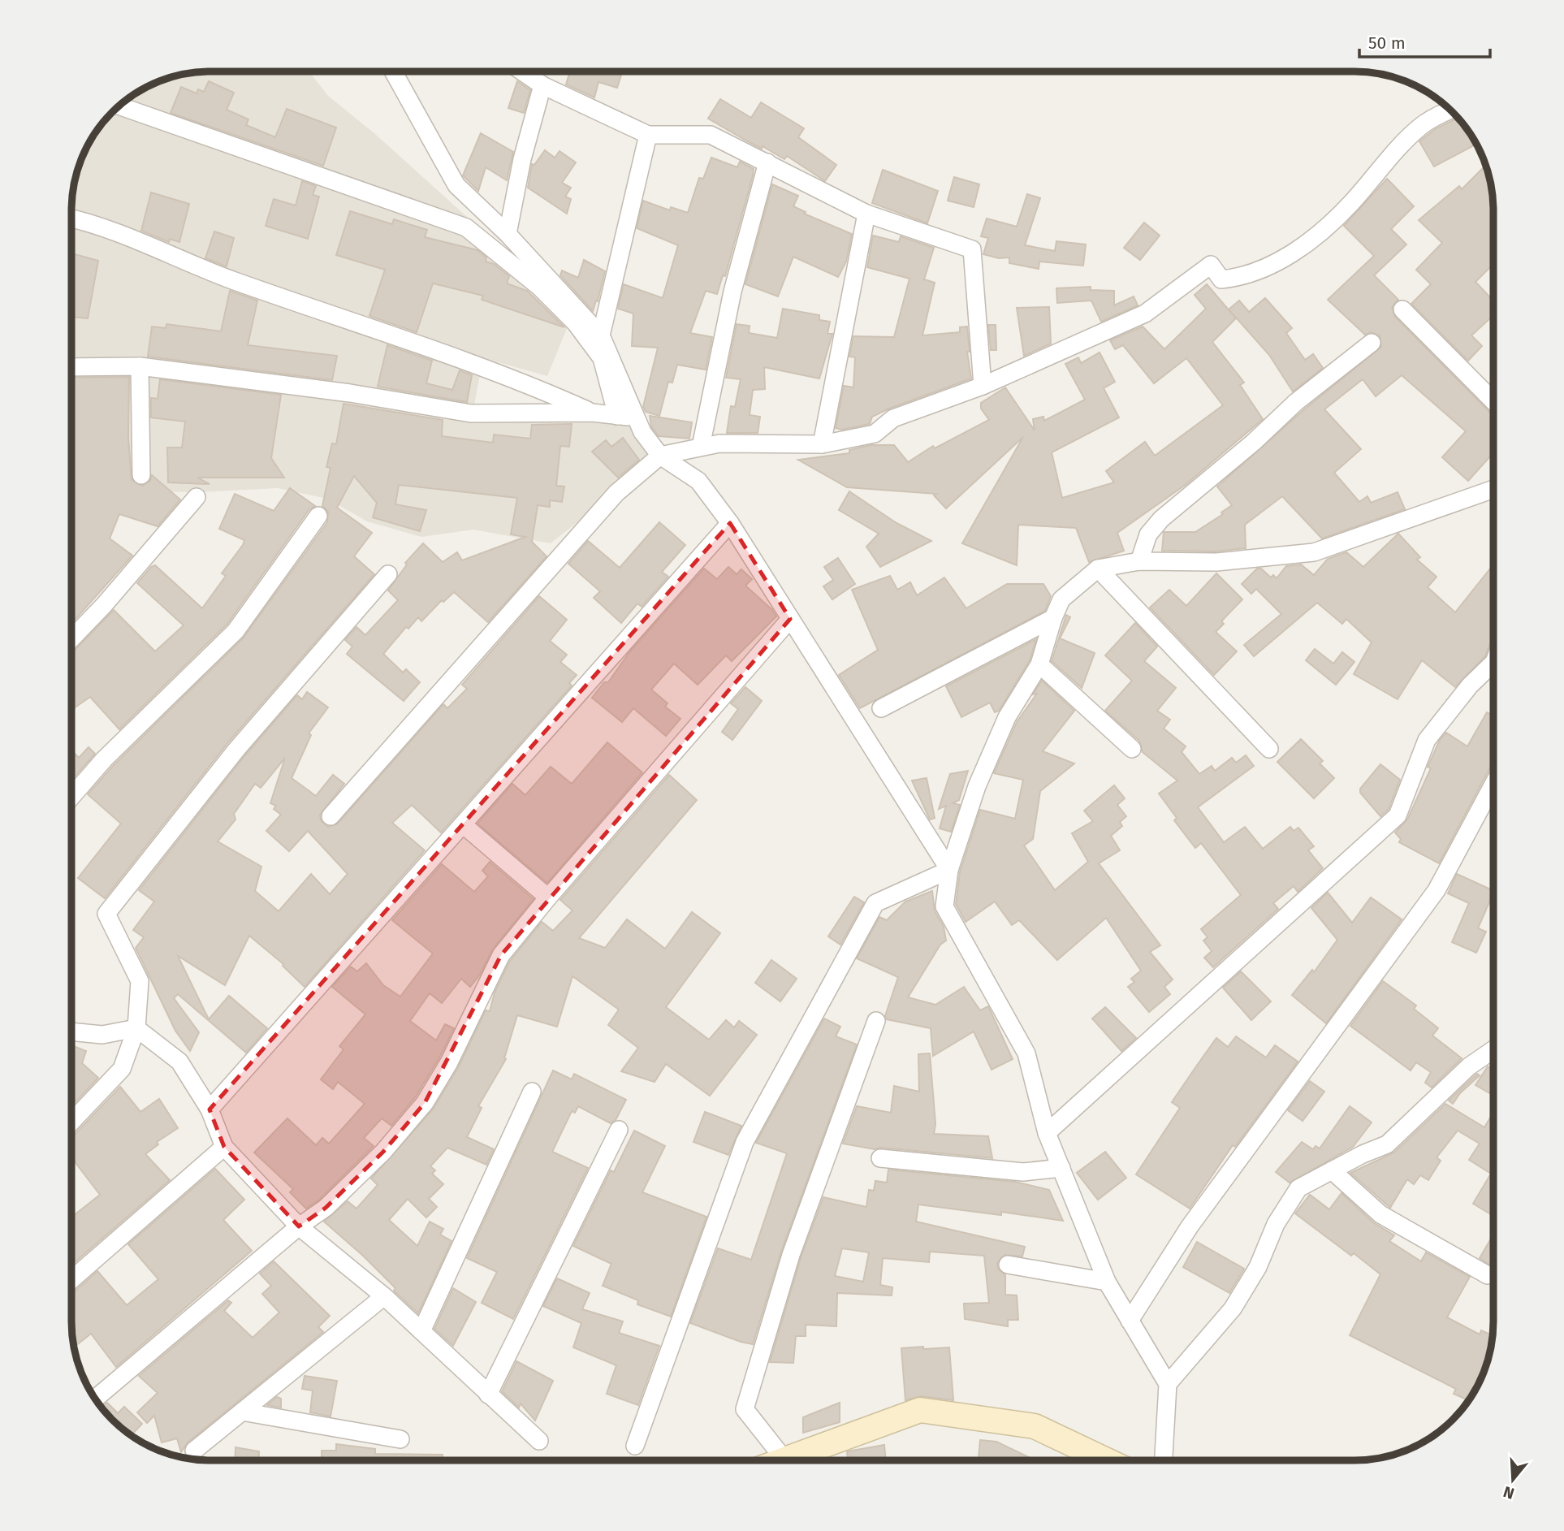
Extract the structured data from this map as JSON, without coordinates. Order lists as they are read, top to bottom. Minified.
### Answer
{"scale_bar":"50 m","north":"bottom"}
